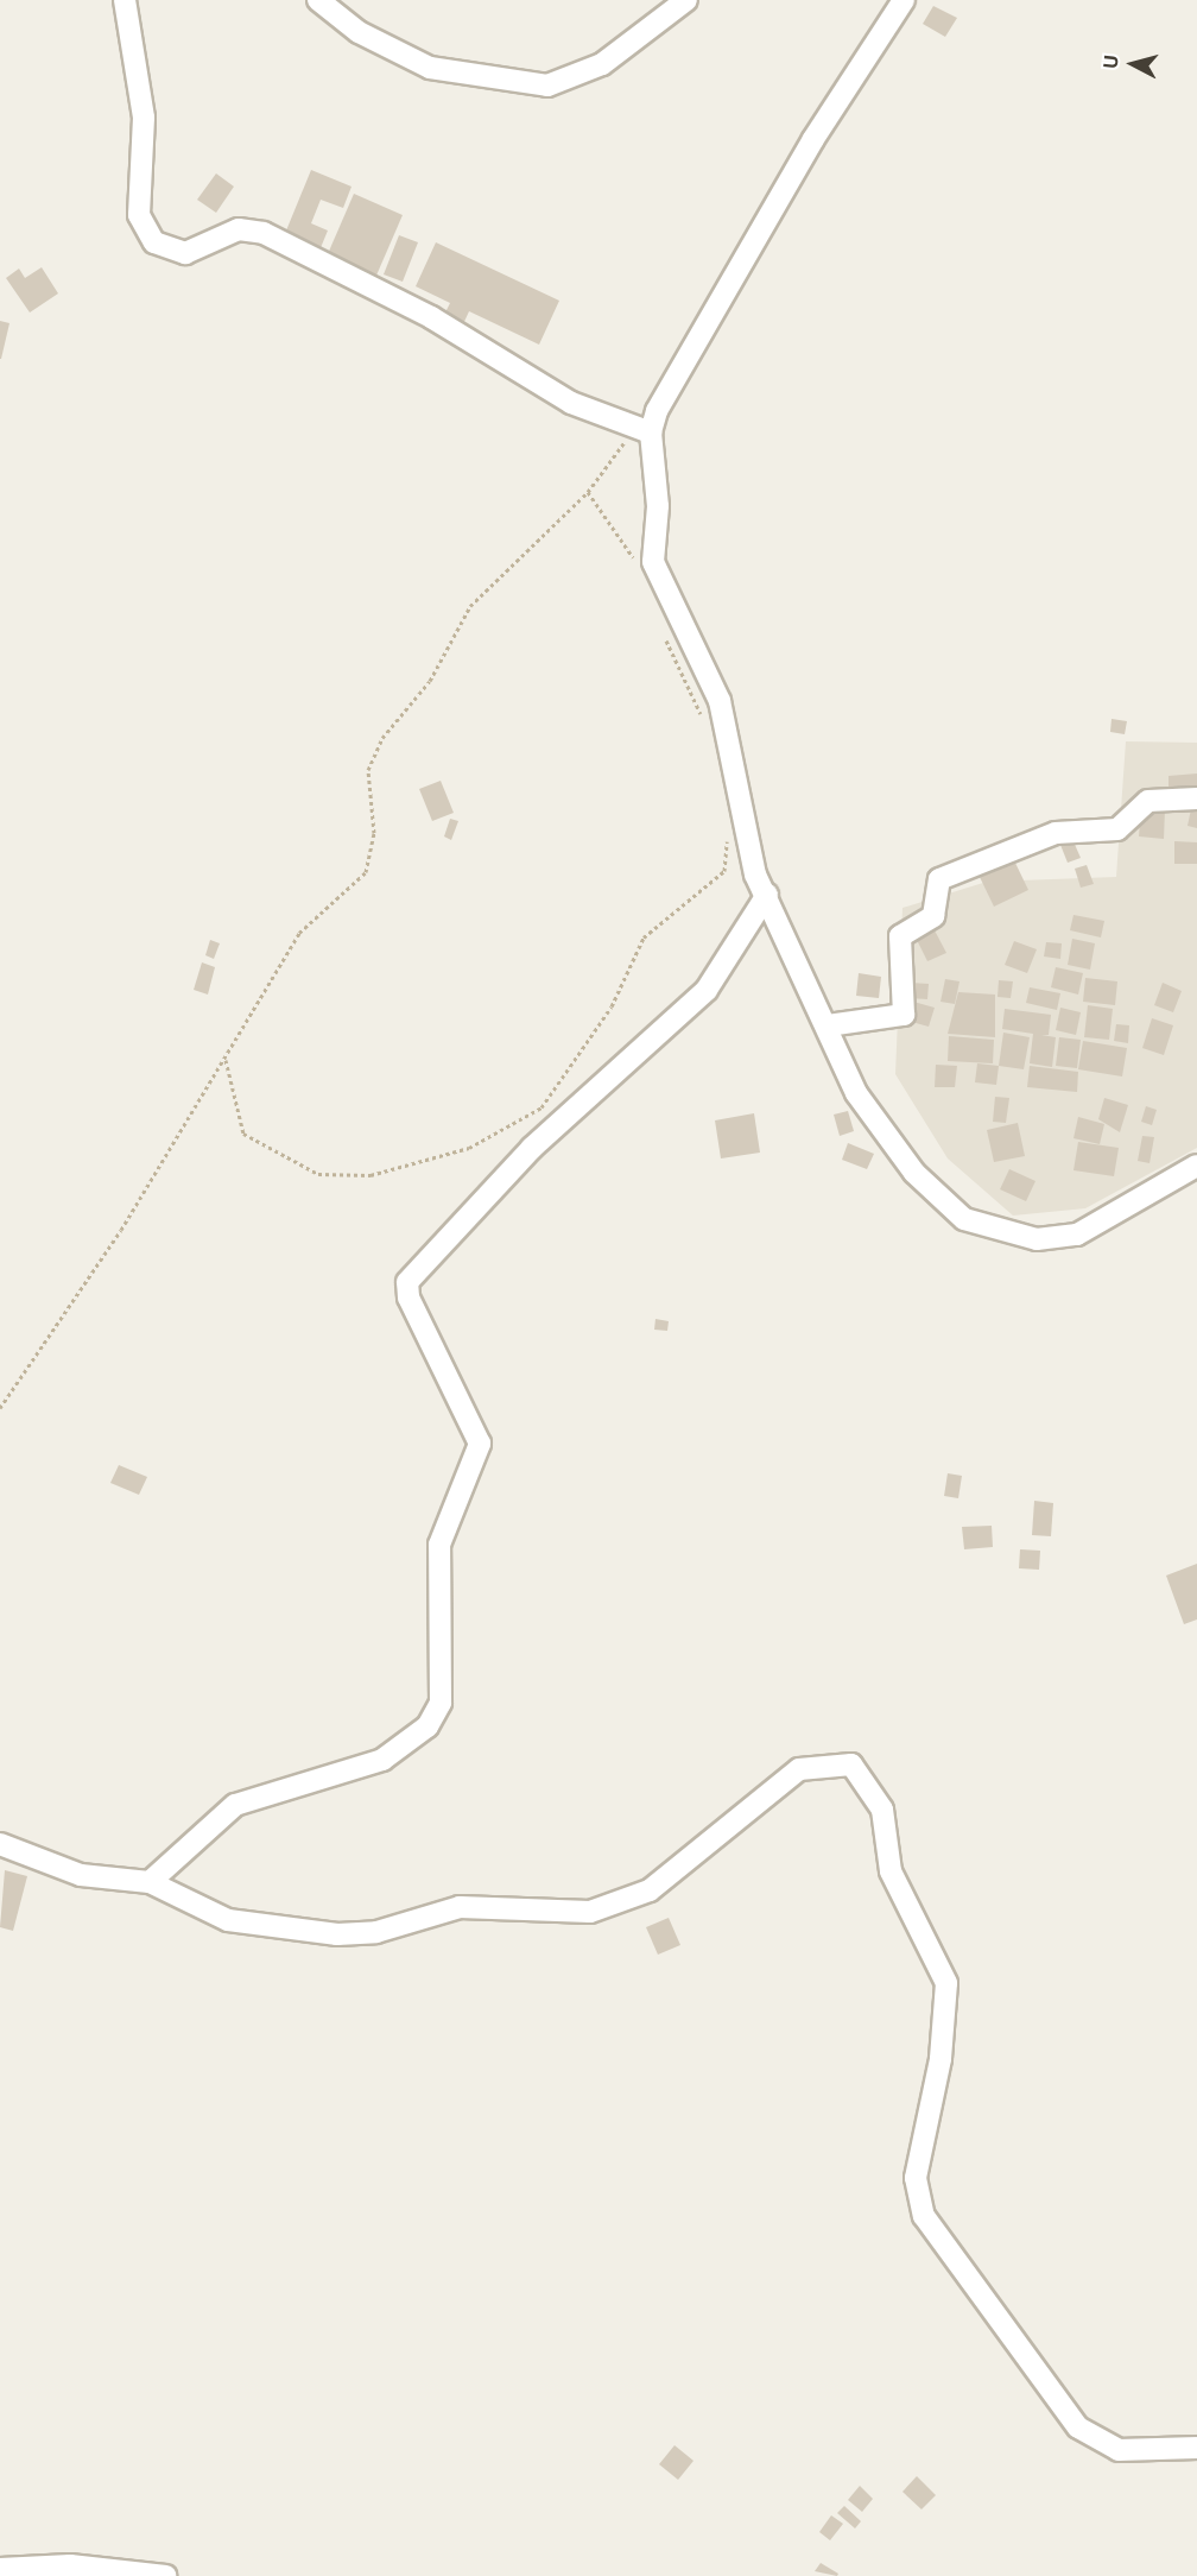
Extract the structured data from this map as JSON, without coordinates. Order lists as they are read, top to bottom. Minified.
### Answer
{"north":"left"}
